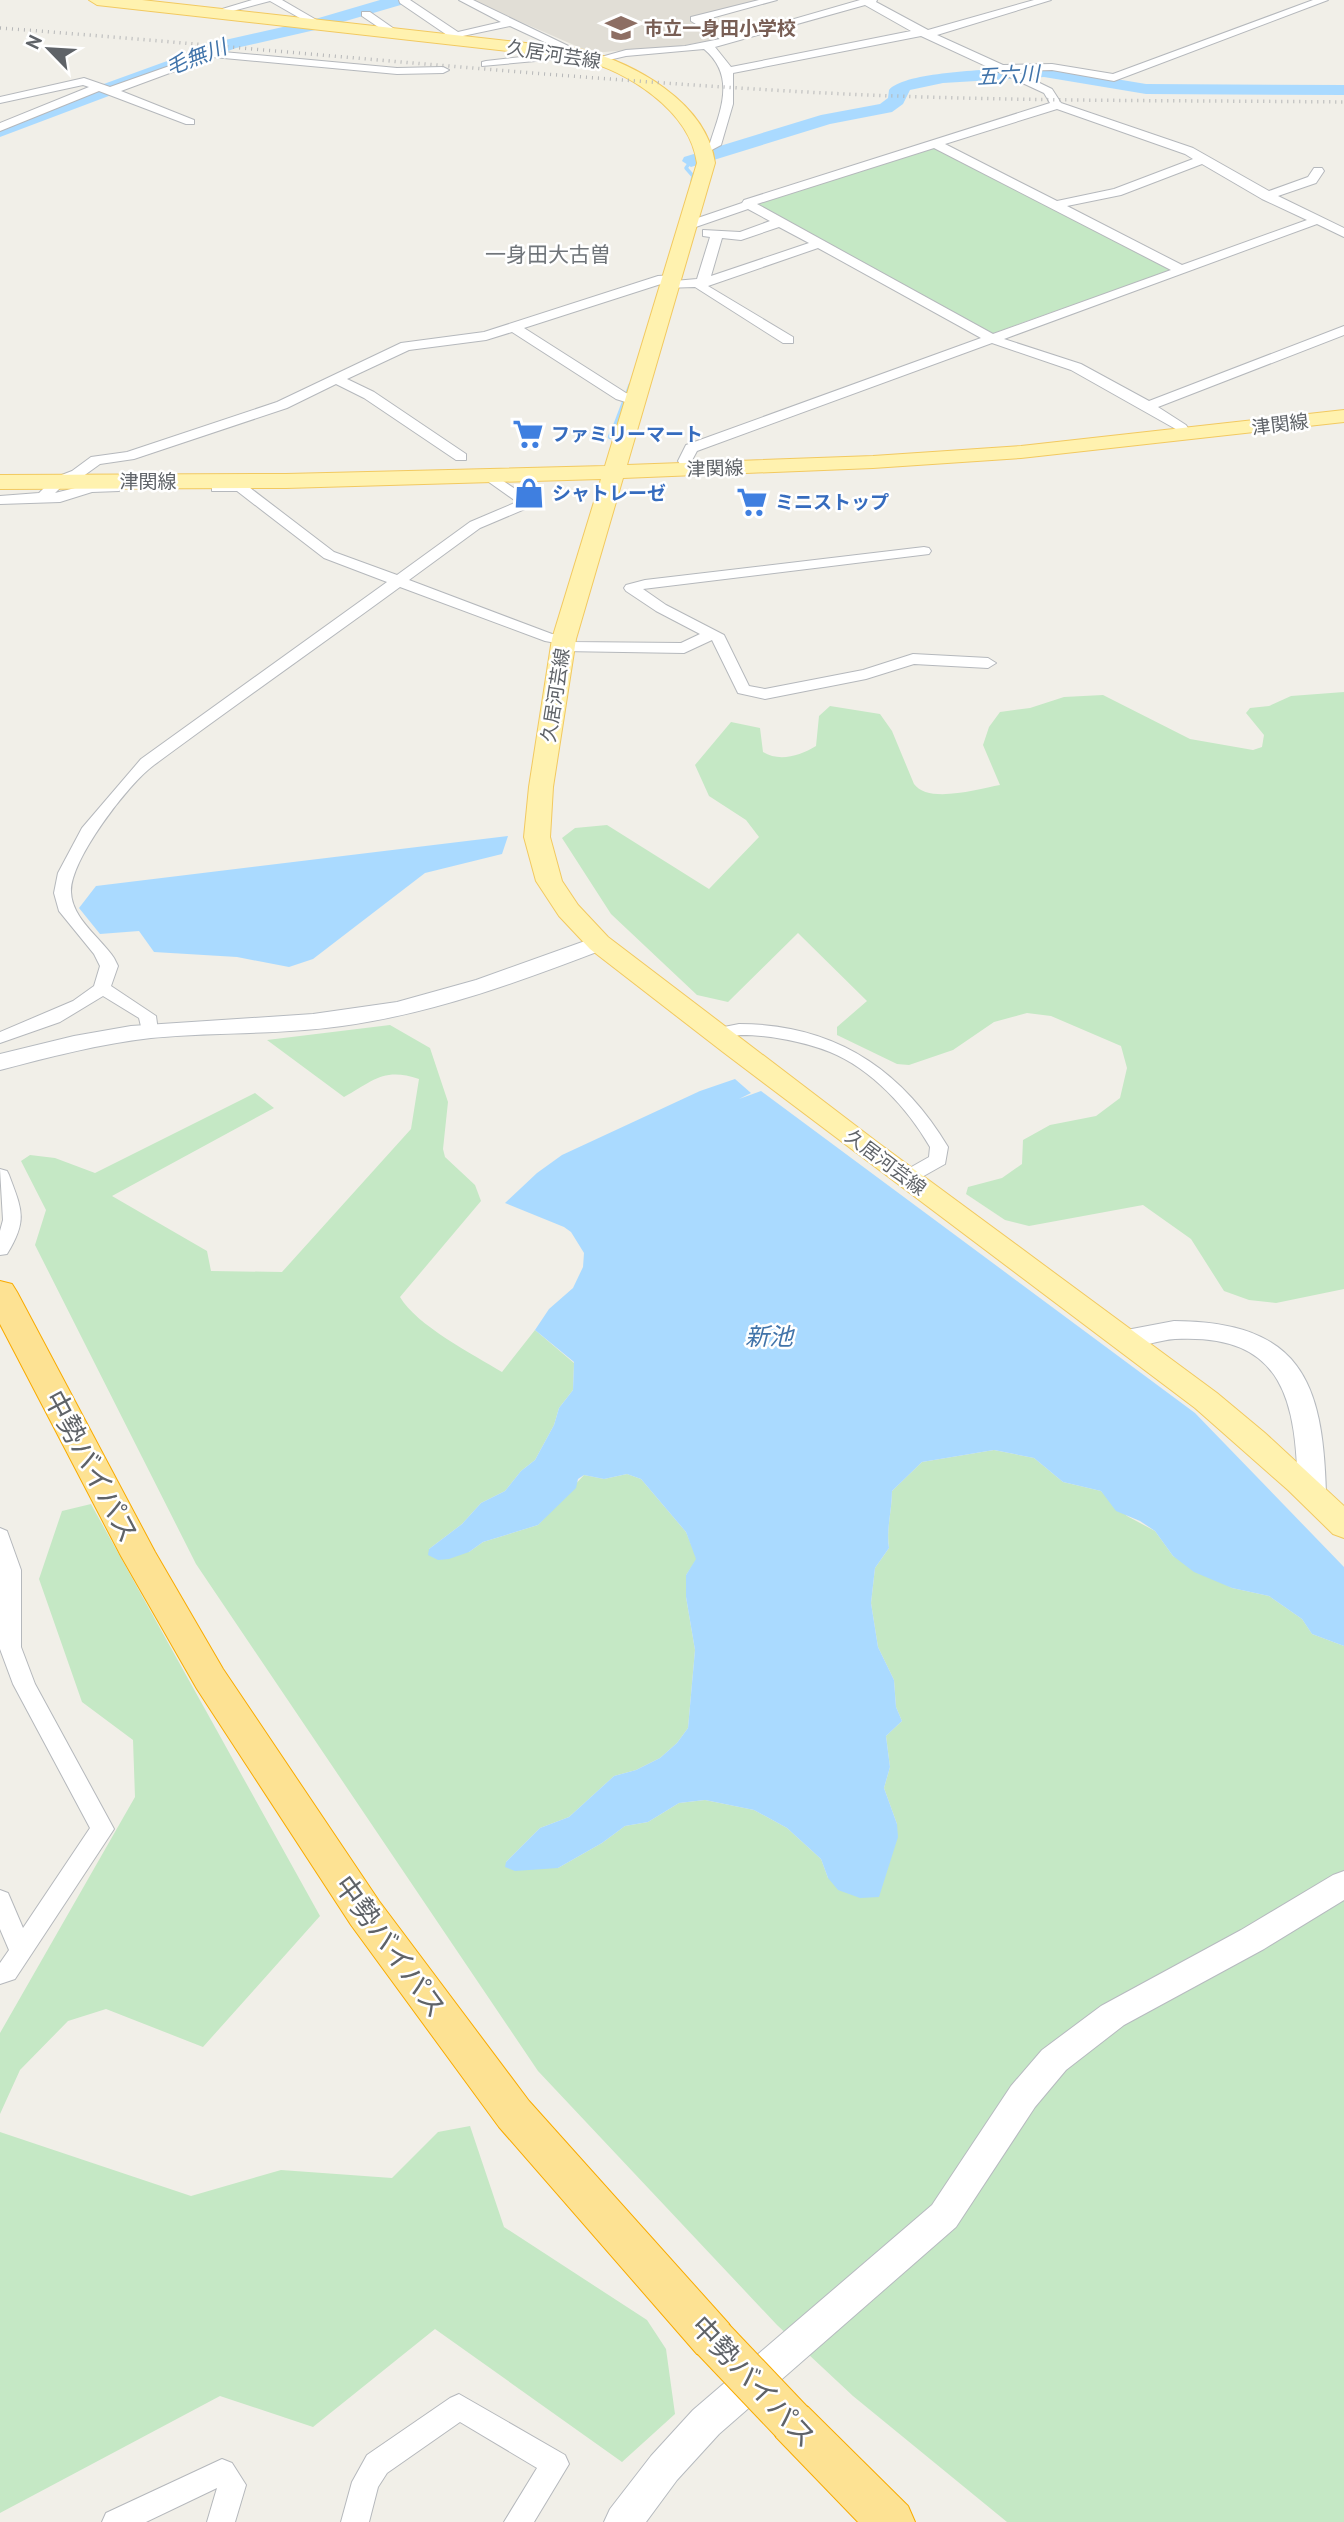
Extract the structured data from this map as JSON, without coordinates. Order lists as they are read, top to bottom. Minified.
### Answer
{"streets":{"highway":["中勢バイパス"],"main road":["久居河芸線","津関線"]},"crossings":[["久居河芸線","津関線"]],"districts":["一身田大古曽"],"water":["毛無川","五六川","新池"],"places":{"school or university":["市立一身田小学校"],"supermarket":["ファミリーマート","ミニストップ"],"shop":["シャトレーゼ"]},"north":"top left"}
